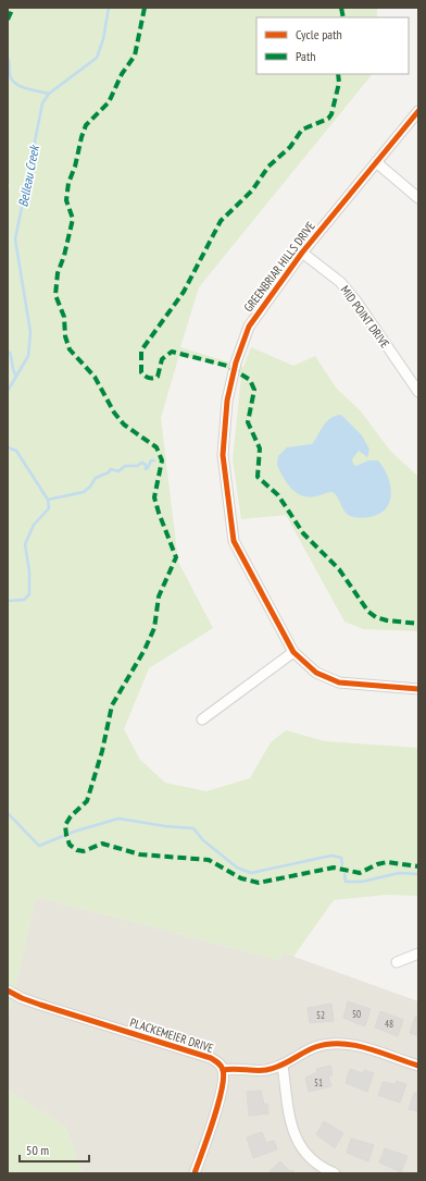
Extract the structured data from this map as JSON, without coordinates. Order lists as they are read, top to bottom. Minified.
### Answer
{"streets":{"street":["GREENBRIAR HILLS DRIVE","MID POINT DRIVE","PLACKEMEIER DRIVE"]},"crossings":[["GREENBRIAR HILLS DRIVE","MID POINT DRIVE"]],"water":["Belleau Creek"],"house_numbers":["50","52","48","51"],"legend":["Cycle path","Path"],"scale_bar":"50 m"}
